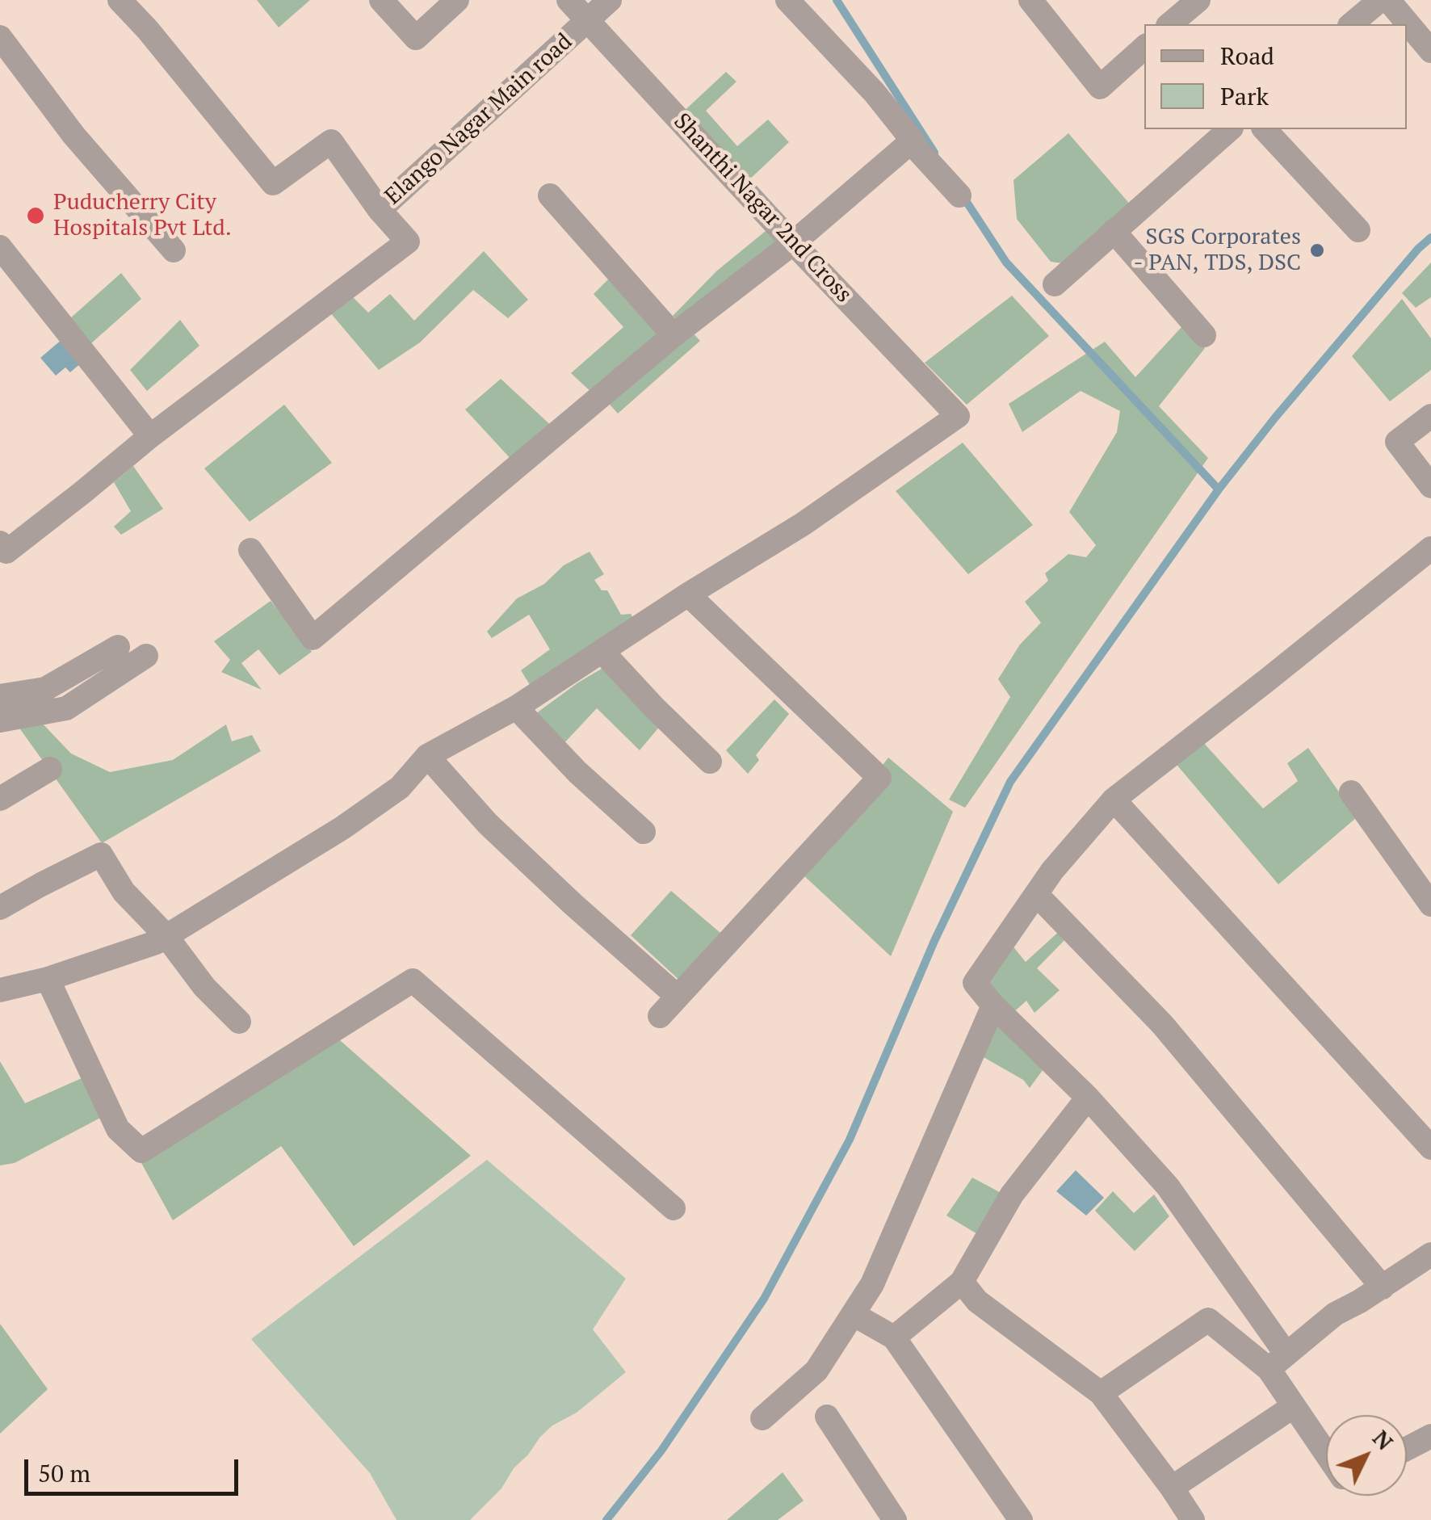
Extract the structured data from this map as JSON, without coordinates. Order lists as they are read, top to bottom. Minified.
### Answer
{"streets":{"street":["Elango Nagar Main road","Shanthi Nagar 2nd Cross"]},"crossings":[["Elango Nagar Main road","Shanthi Nagar 2nd Cross"]],"places":["Puducherry City Hospitals Pvt Ltd.","SGS Corporates - PAN, TDS, DSC"],"legend":["Road","Park"],"scale_bar":"50 m","north":"top right"}
